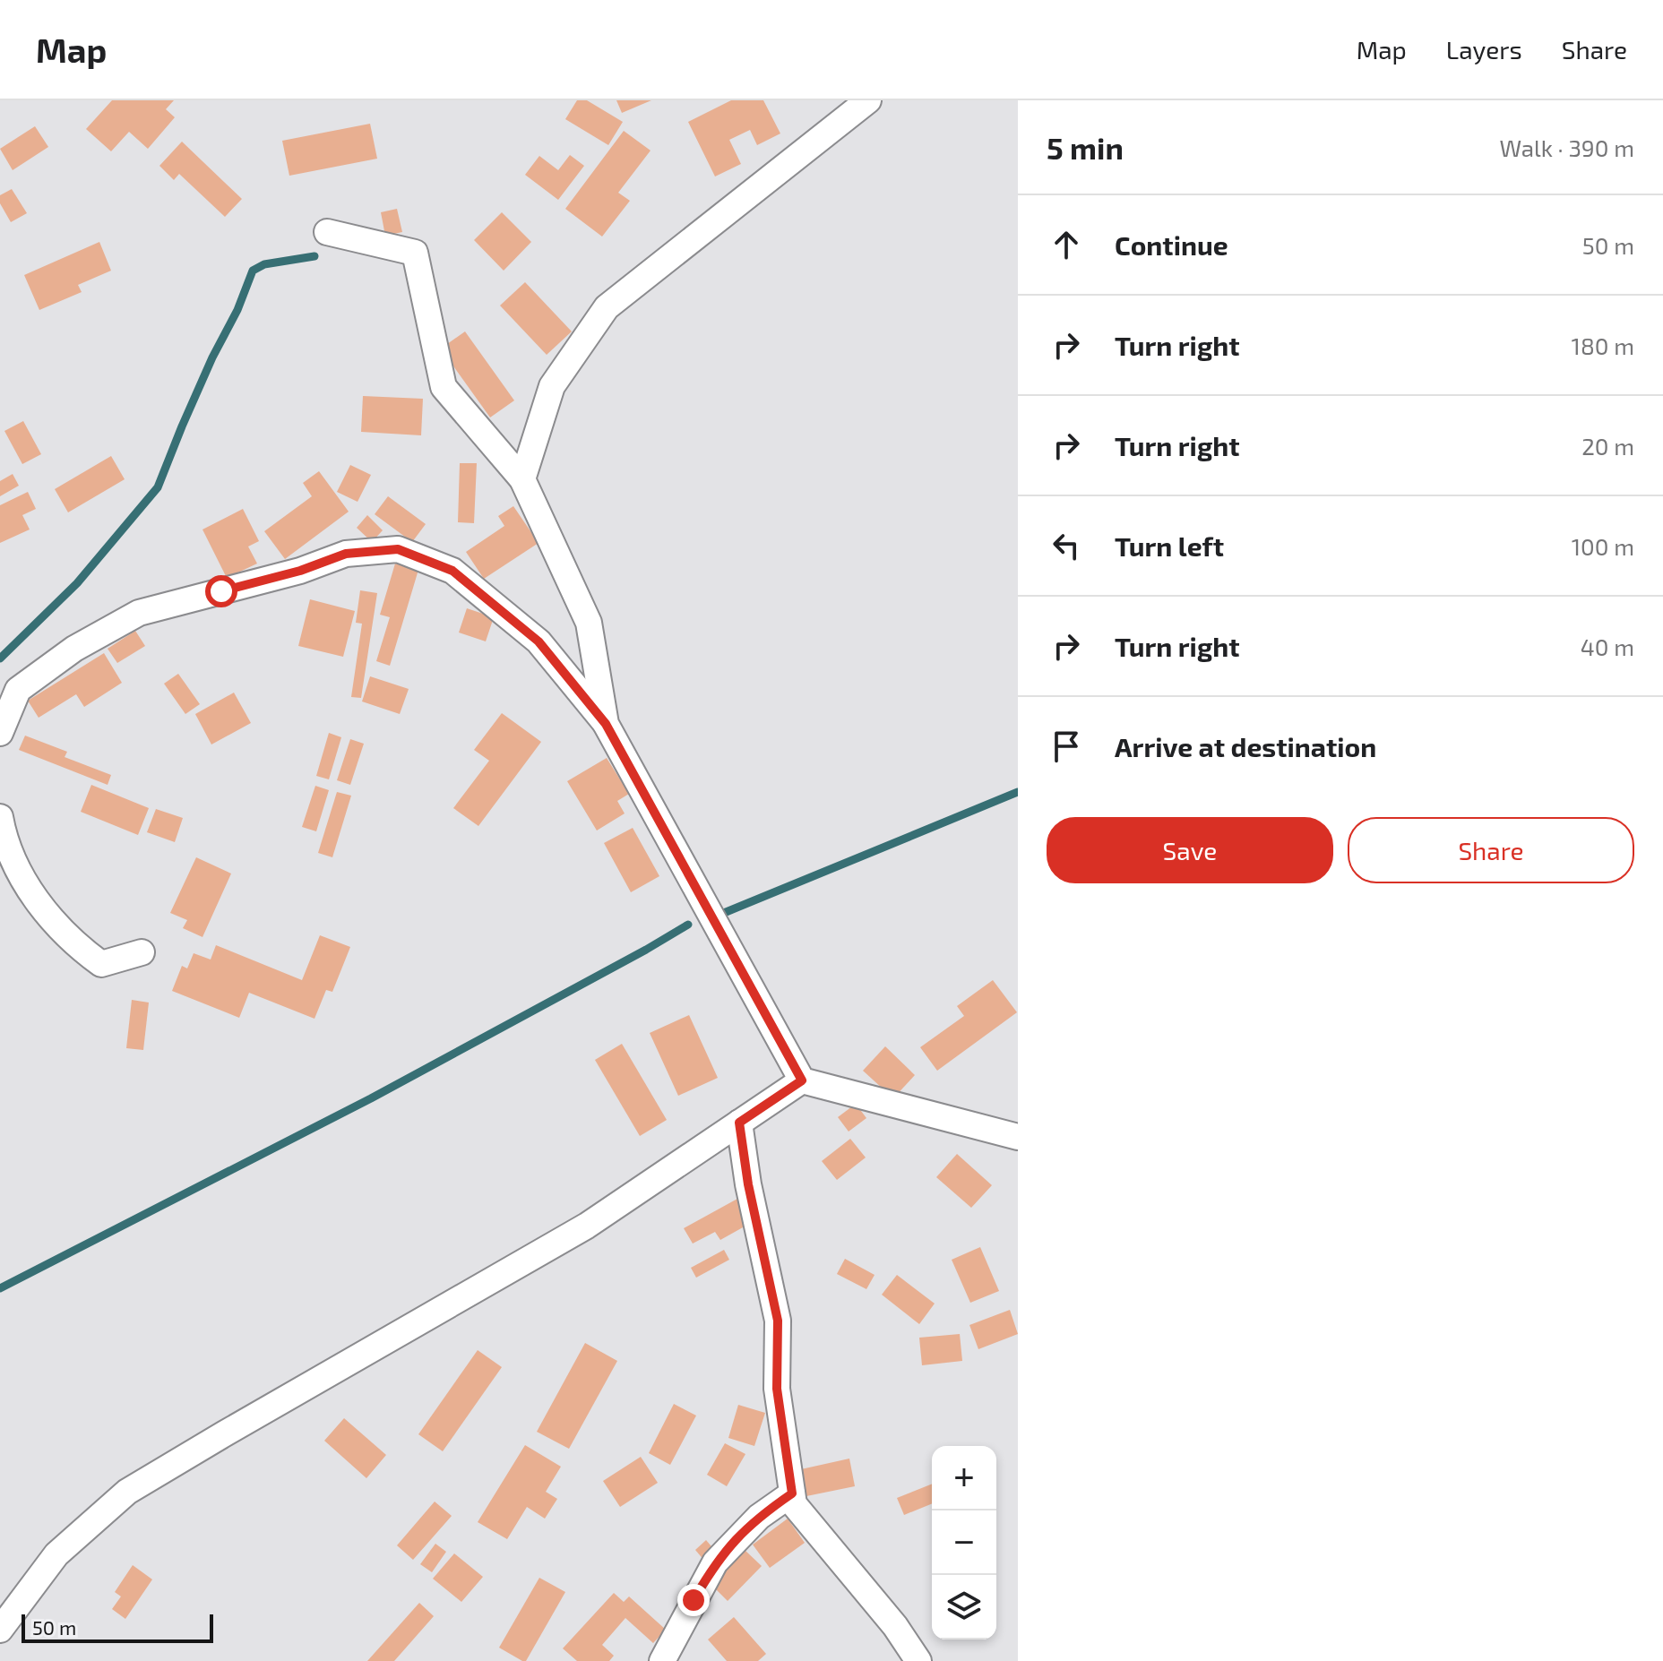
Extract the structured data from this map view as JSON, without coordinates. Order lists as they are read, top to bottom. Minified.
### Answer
{"scale_bar":"50 m","page":{"header":"Map","nav":["Map","Layers","Share"],"heading":["5 min","Walk · 390 m"],"list":[["Continue","50 m"],["Turn right","180 m"],["Turn right","20 m"],["Turn left","100 m"],["Turn right","40 m"],"Arrive at destination"],"buttons":["Save","Share"],"map_buttons":["+","−"],"scale":"50 m"}}
